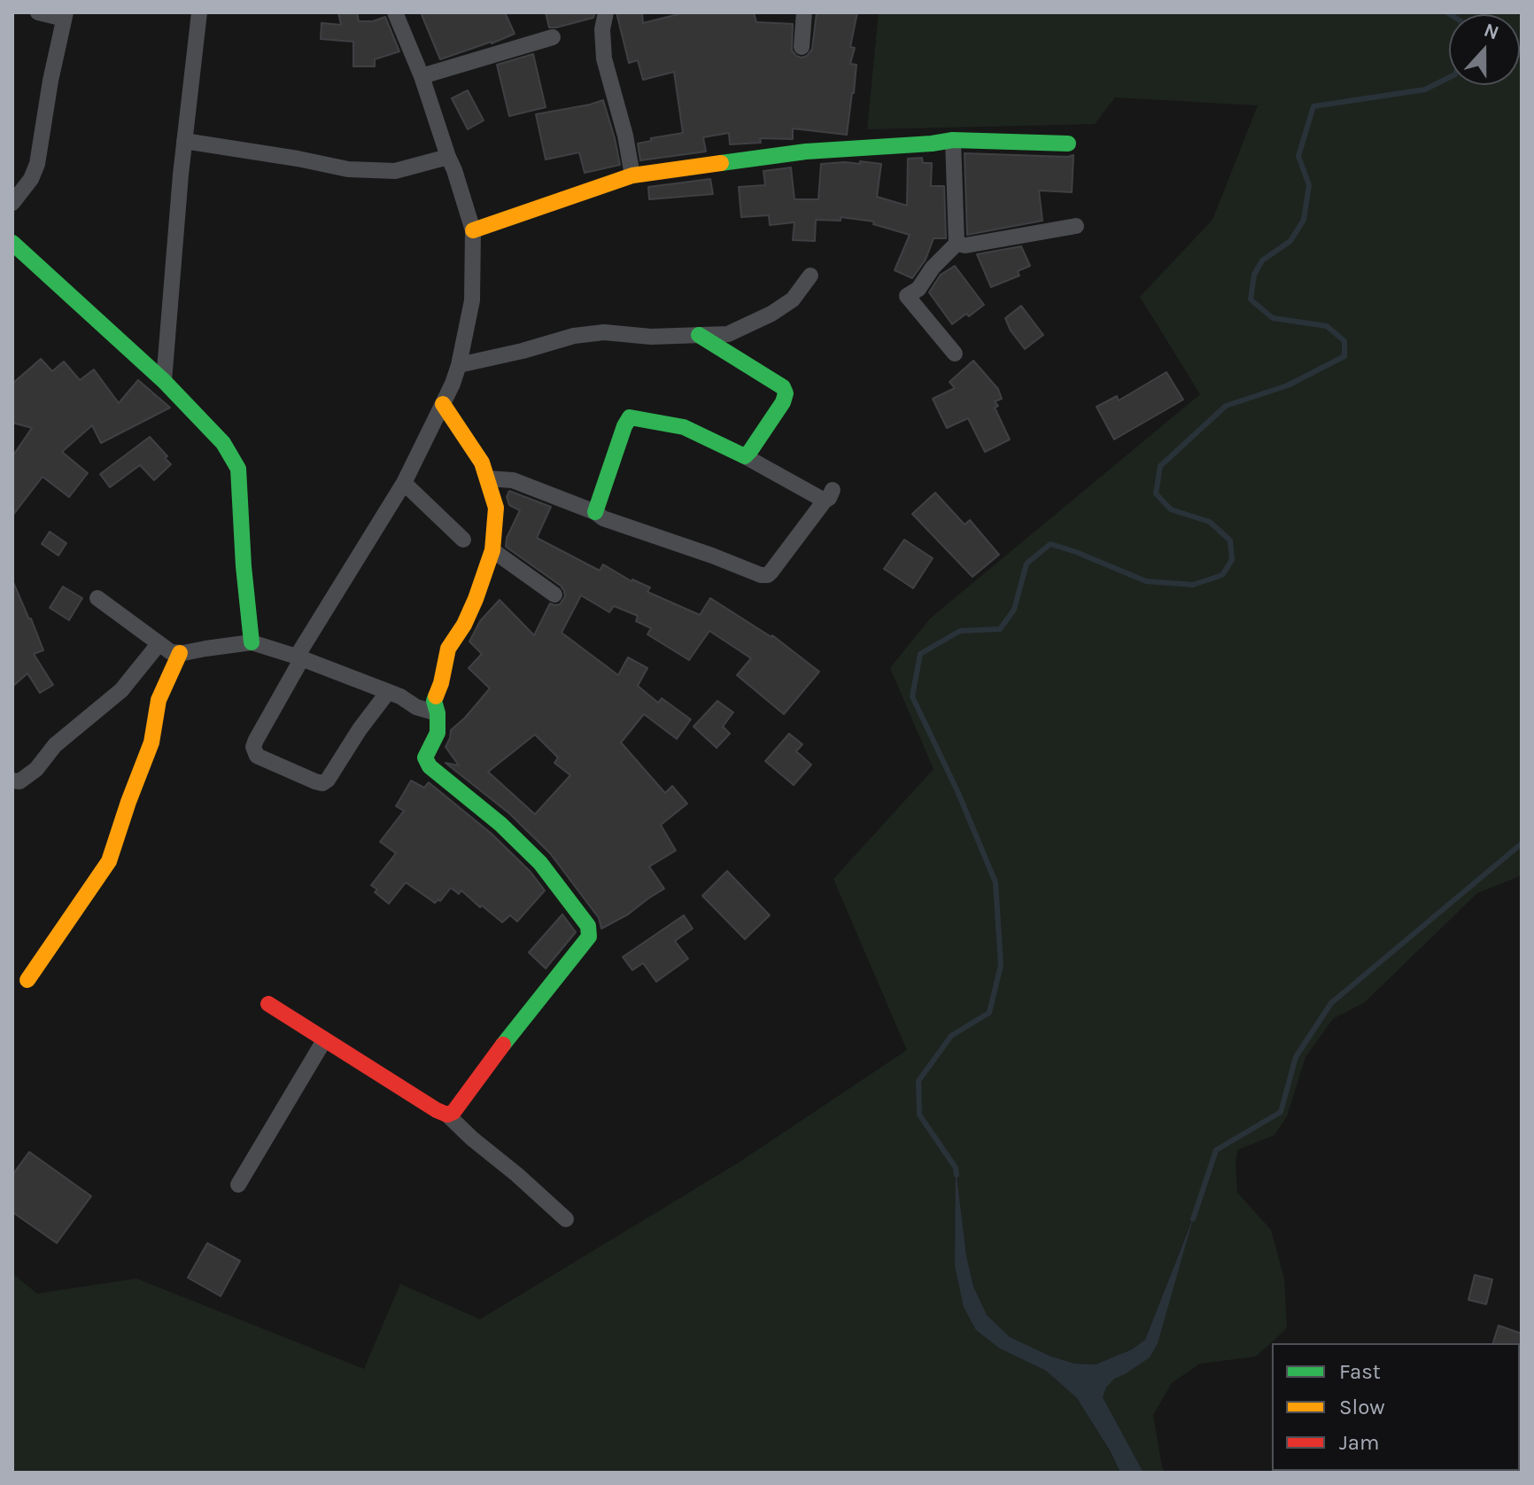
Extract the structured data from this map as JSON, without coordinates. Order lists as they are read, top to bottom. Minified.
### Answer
{"legend":["Fast","Slow","Jam"],"north":"top"}
